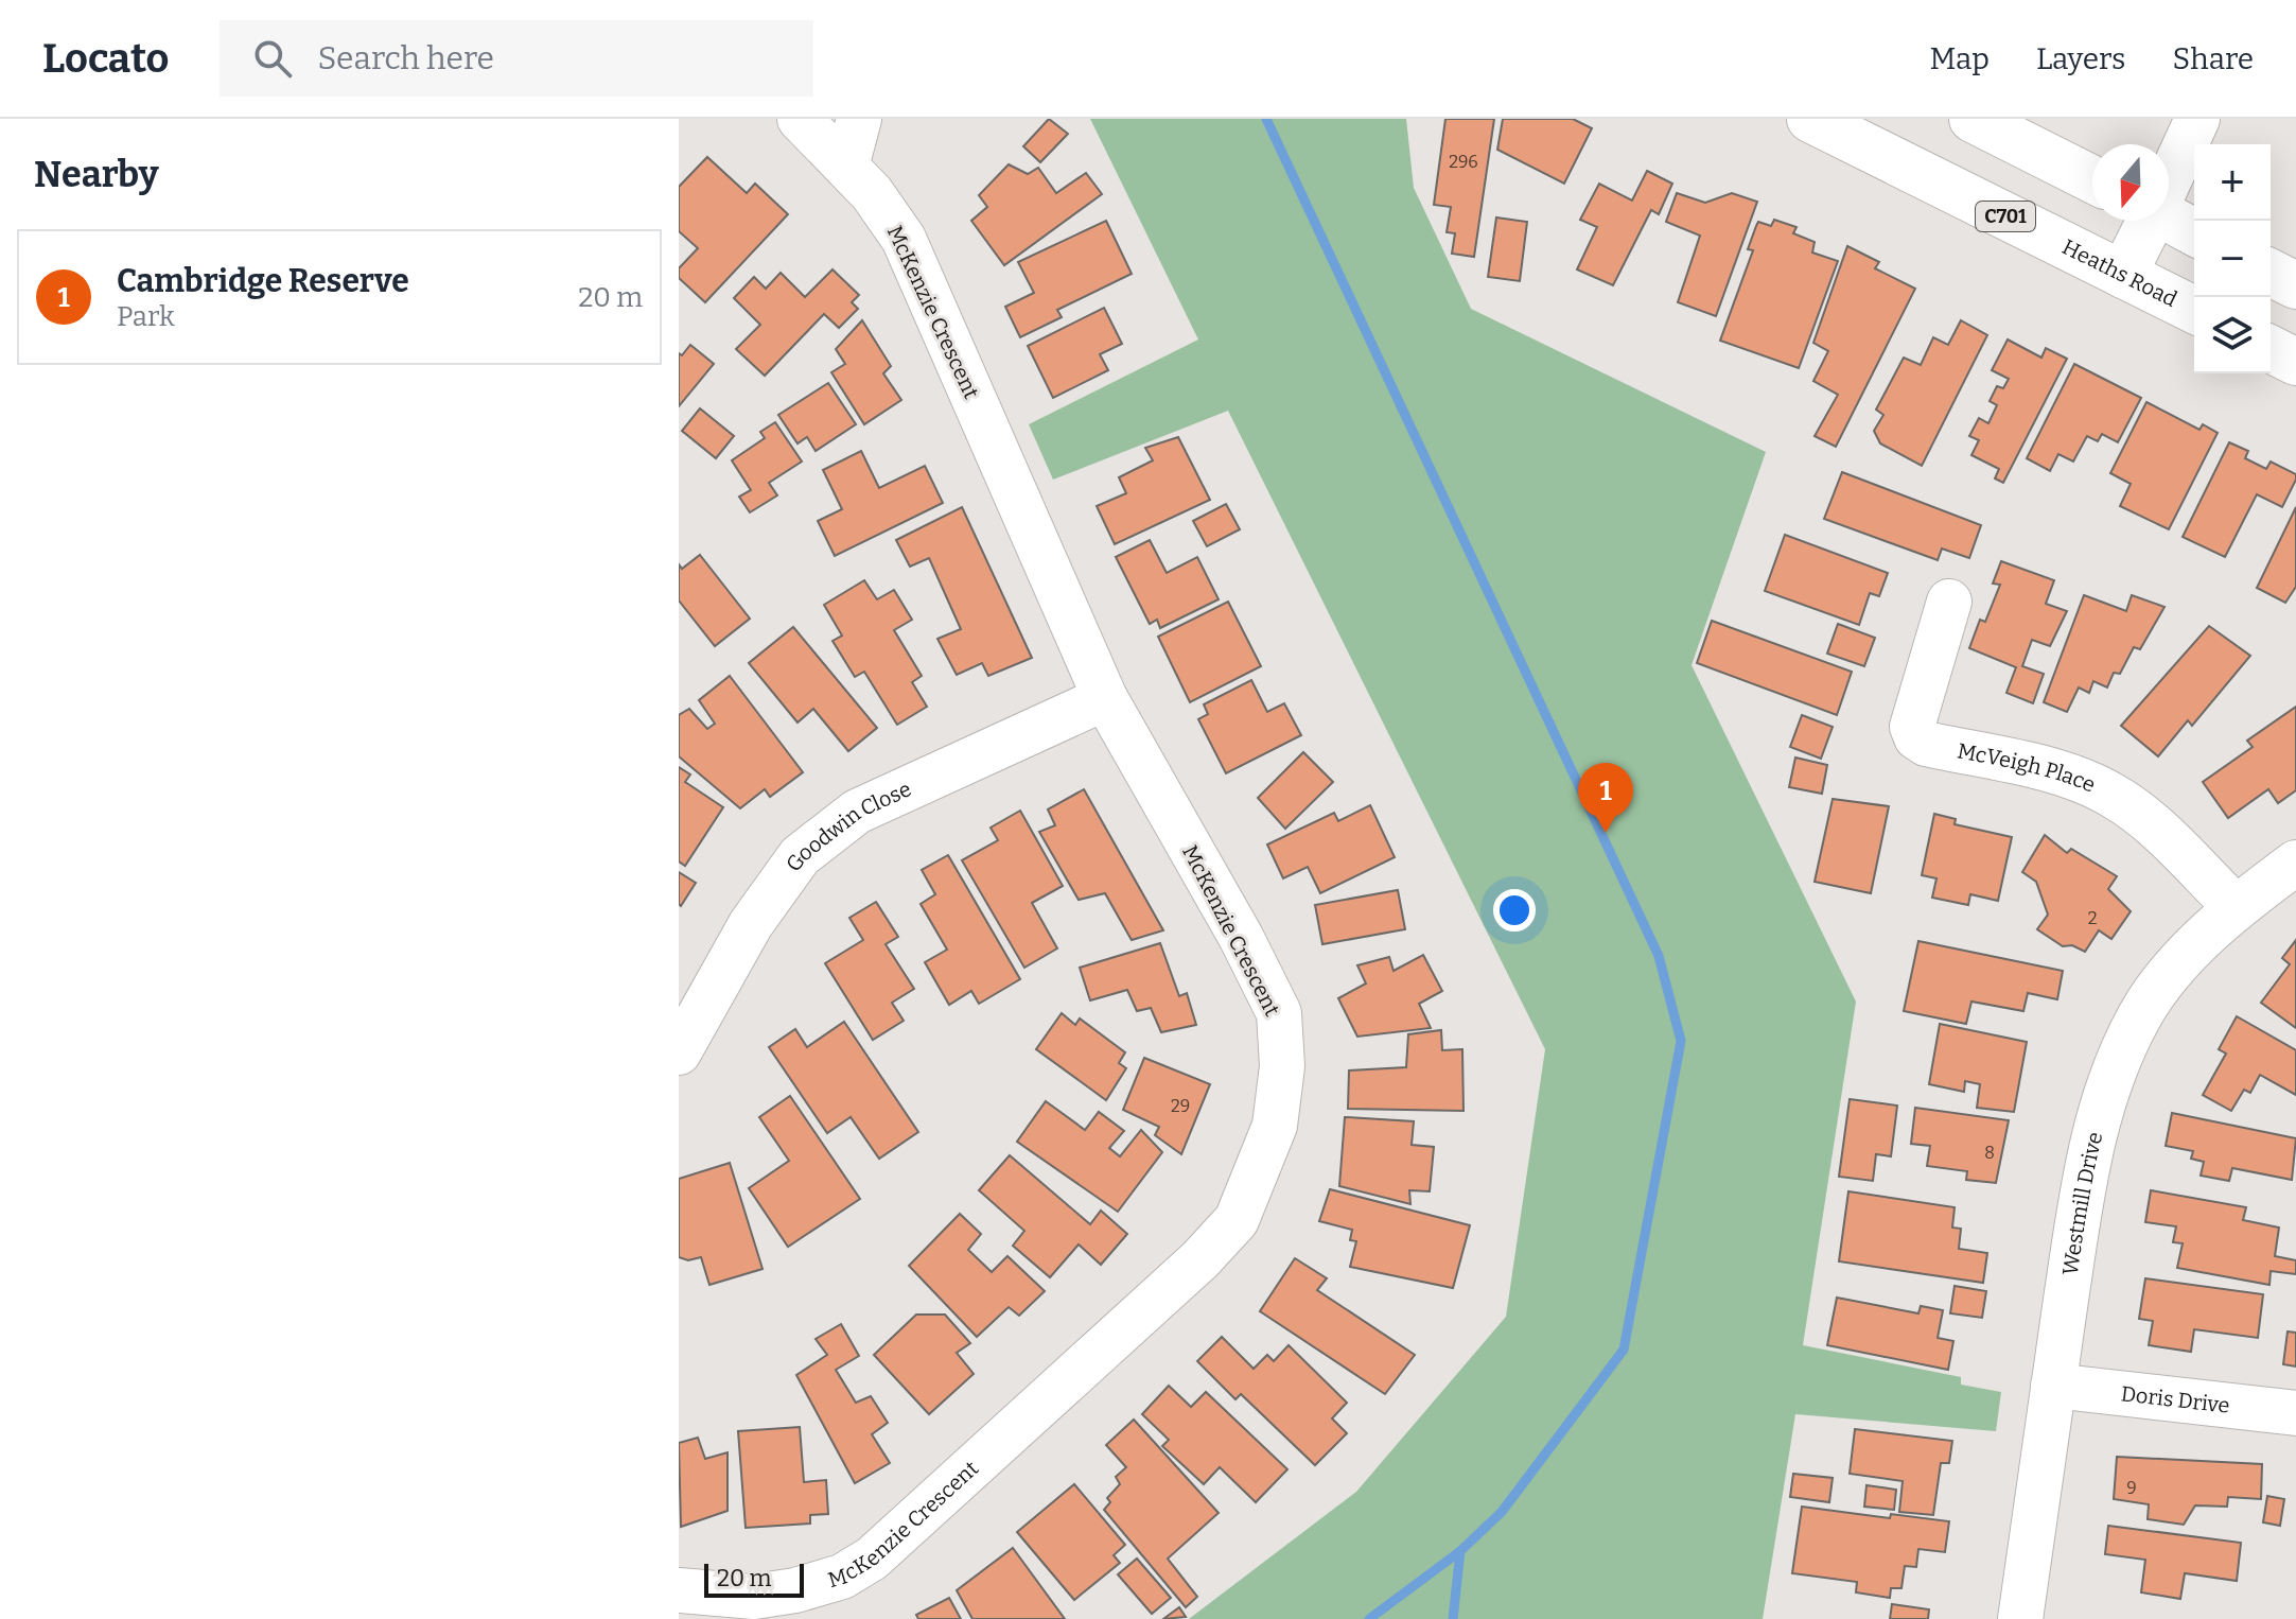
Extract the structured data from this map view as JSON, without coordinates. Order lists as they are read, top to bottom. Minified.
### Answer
{"streets":{"main road":["C701","Heaths Road"],"street":["McKenzie Crescent","McVeigh Place","Goodwin Close","Westmill Drive","Doris Drive"]},"crossings":[["McKenzie Crescent","Goodwin Close"],["McVeigh Place","Westmill Drive"],["Westmill Drive","Doris Drive"]],"house_numbers":["296","2","29","8","9"],"scale_bar":"20 m","north":"bottom","page":{"header":"Locato","search":"Search here","nav":["Map","Layers","Share"],"heading":"Nearby","map_buttons":["+","−"],"list":[{"mark":"1","name":"Cambridge Reserve","note":"Park","value":"20 m"}],"pins":"1","scale":"20 m"}}
